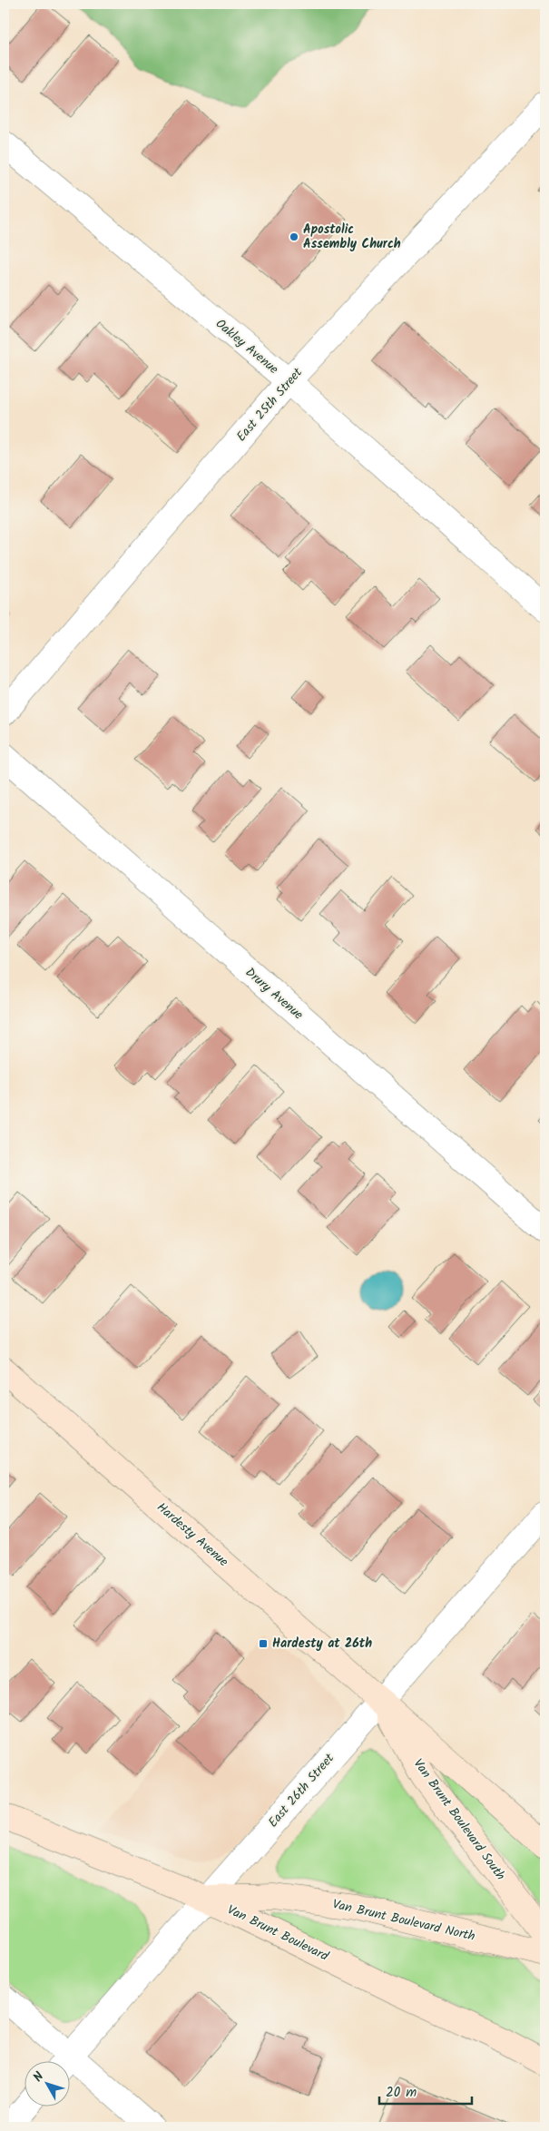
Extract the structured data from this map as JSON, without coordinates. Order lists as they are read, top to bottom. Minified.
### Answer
{"streets":{"main road":["Hardesty Avenue","Van Brunt Boulevard South","Van Brunt Boulevard North","Van Brunt Boulevard"],"street":["Oakley Avenue","East 25th Street","Drury Avenue","East 26th Street"]},"crossings":[["Oakley Avenue","East 25th Street"],["Hardesty Avenue","East 26th Street"],["Hardesty Avenue","Van Brunt Boulevard South"],["East 26th Street","Van Brunt Boulevard South"],["East 26th Street","Van Brunt Boulevard North"],["East 26th Street","Van Brunt Boulevard"],["Van Brunt Boulevard North","Van Brunt Boulevard"]],"places":{"other":["Apostolic Assembly Church"],"transit":["Hardesty at 26th"]},"scale_bar":"20 m","north":"top left"}
